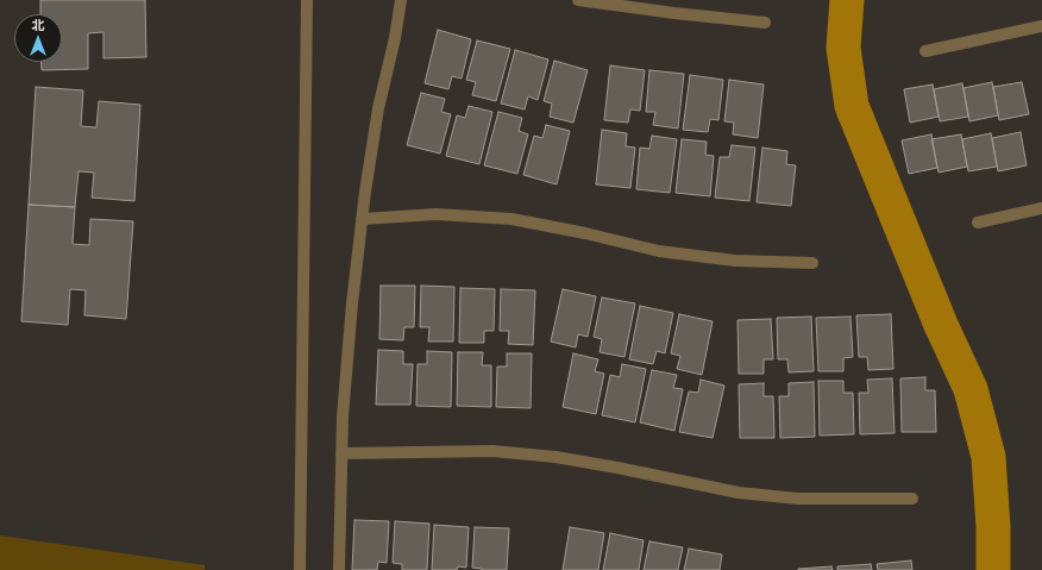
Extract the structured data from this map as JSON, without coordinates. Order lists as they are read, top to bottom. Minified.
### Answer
{"north":"top"}
